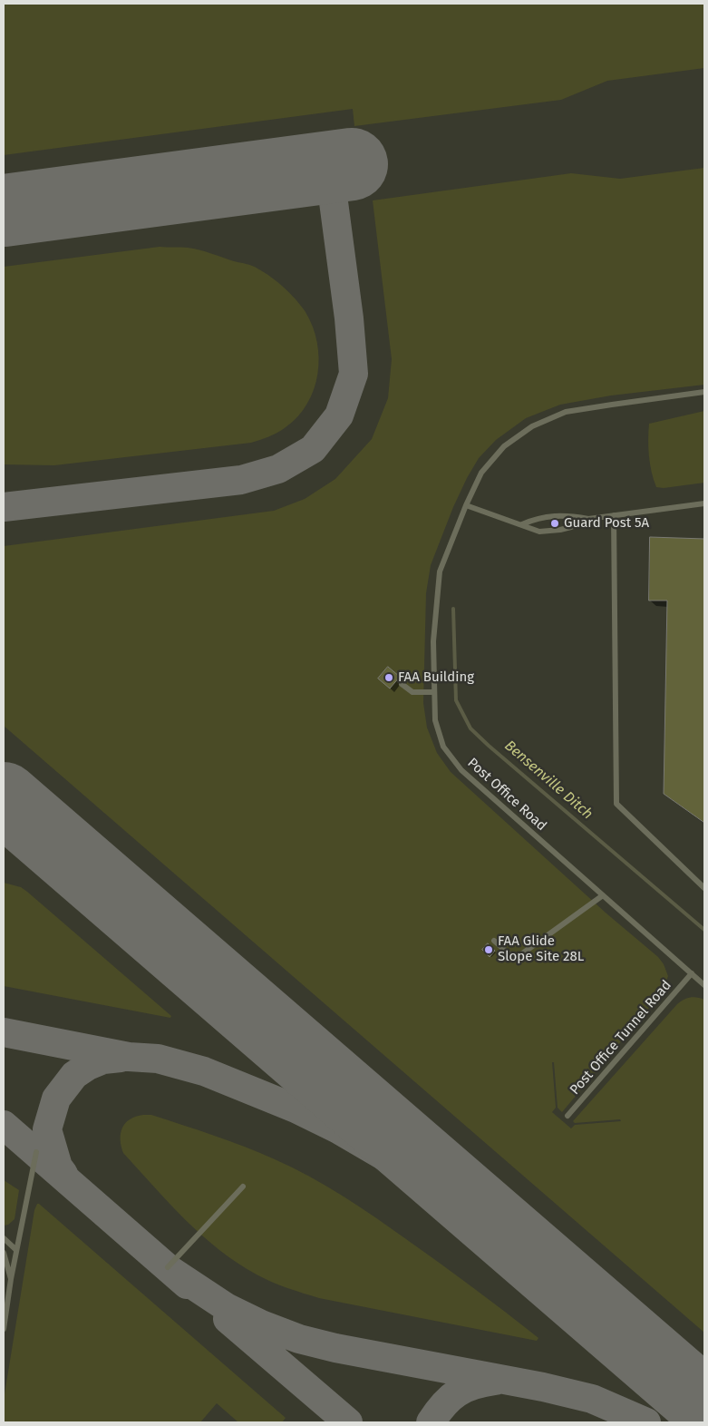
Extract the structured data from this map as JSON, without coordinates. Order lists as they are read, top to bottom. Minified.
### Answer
{"streets":{"lane":["Post Office Road","Post Office Tunnel Road"]},"crossings":[["Post Office Road","Post Office Tunnel Road"]],"water":["Bensenville Ditch"],"places":["Guard Post 5A","FAA Building","FAA Glide Slope Site 28L"]}
